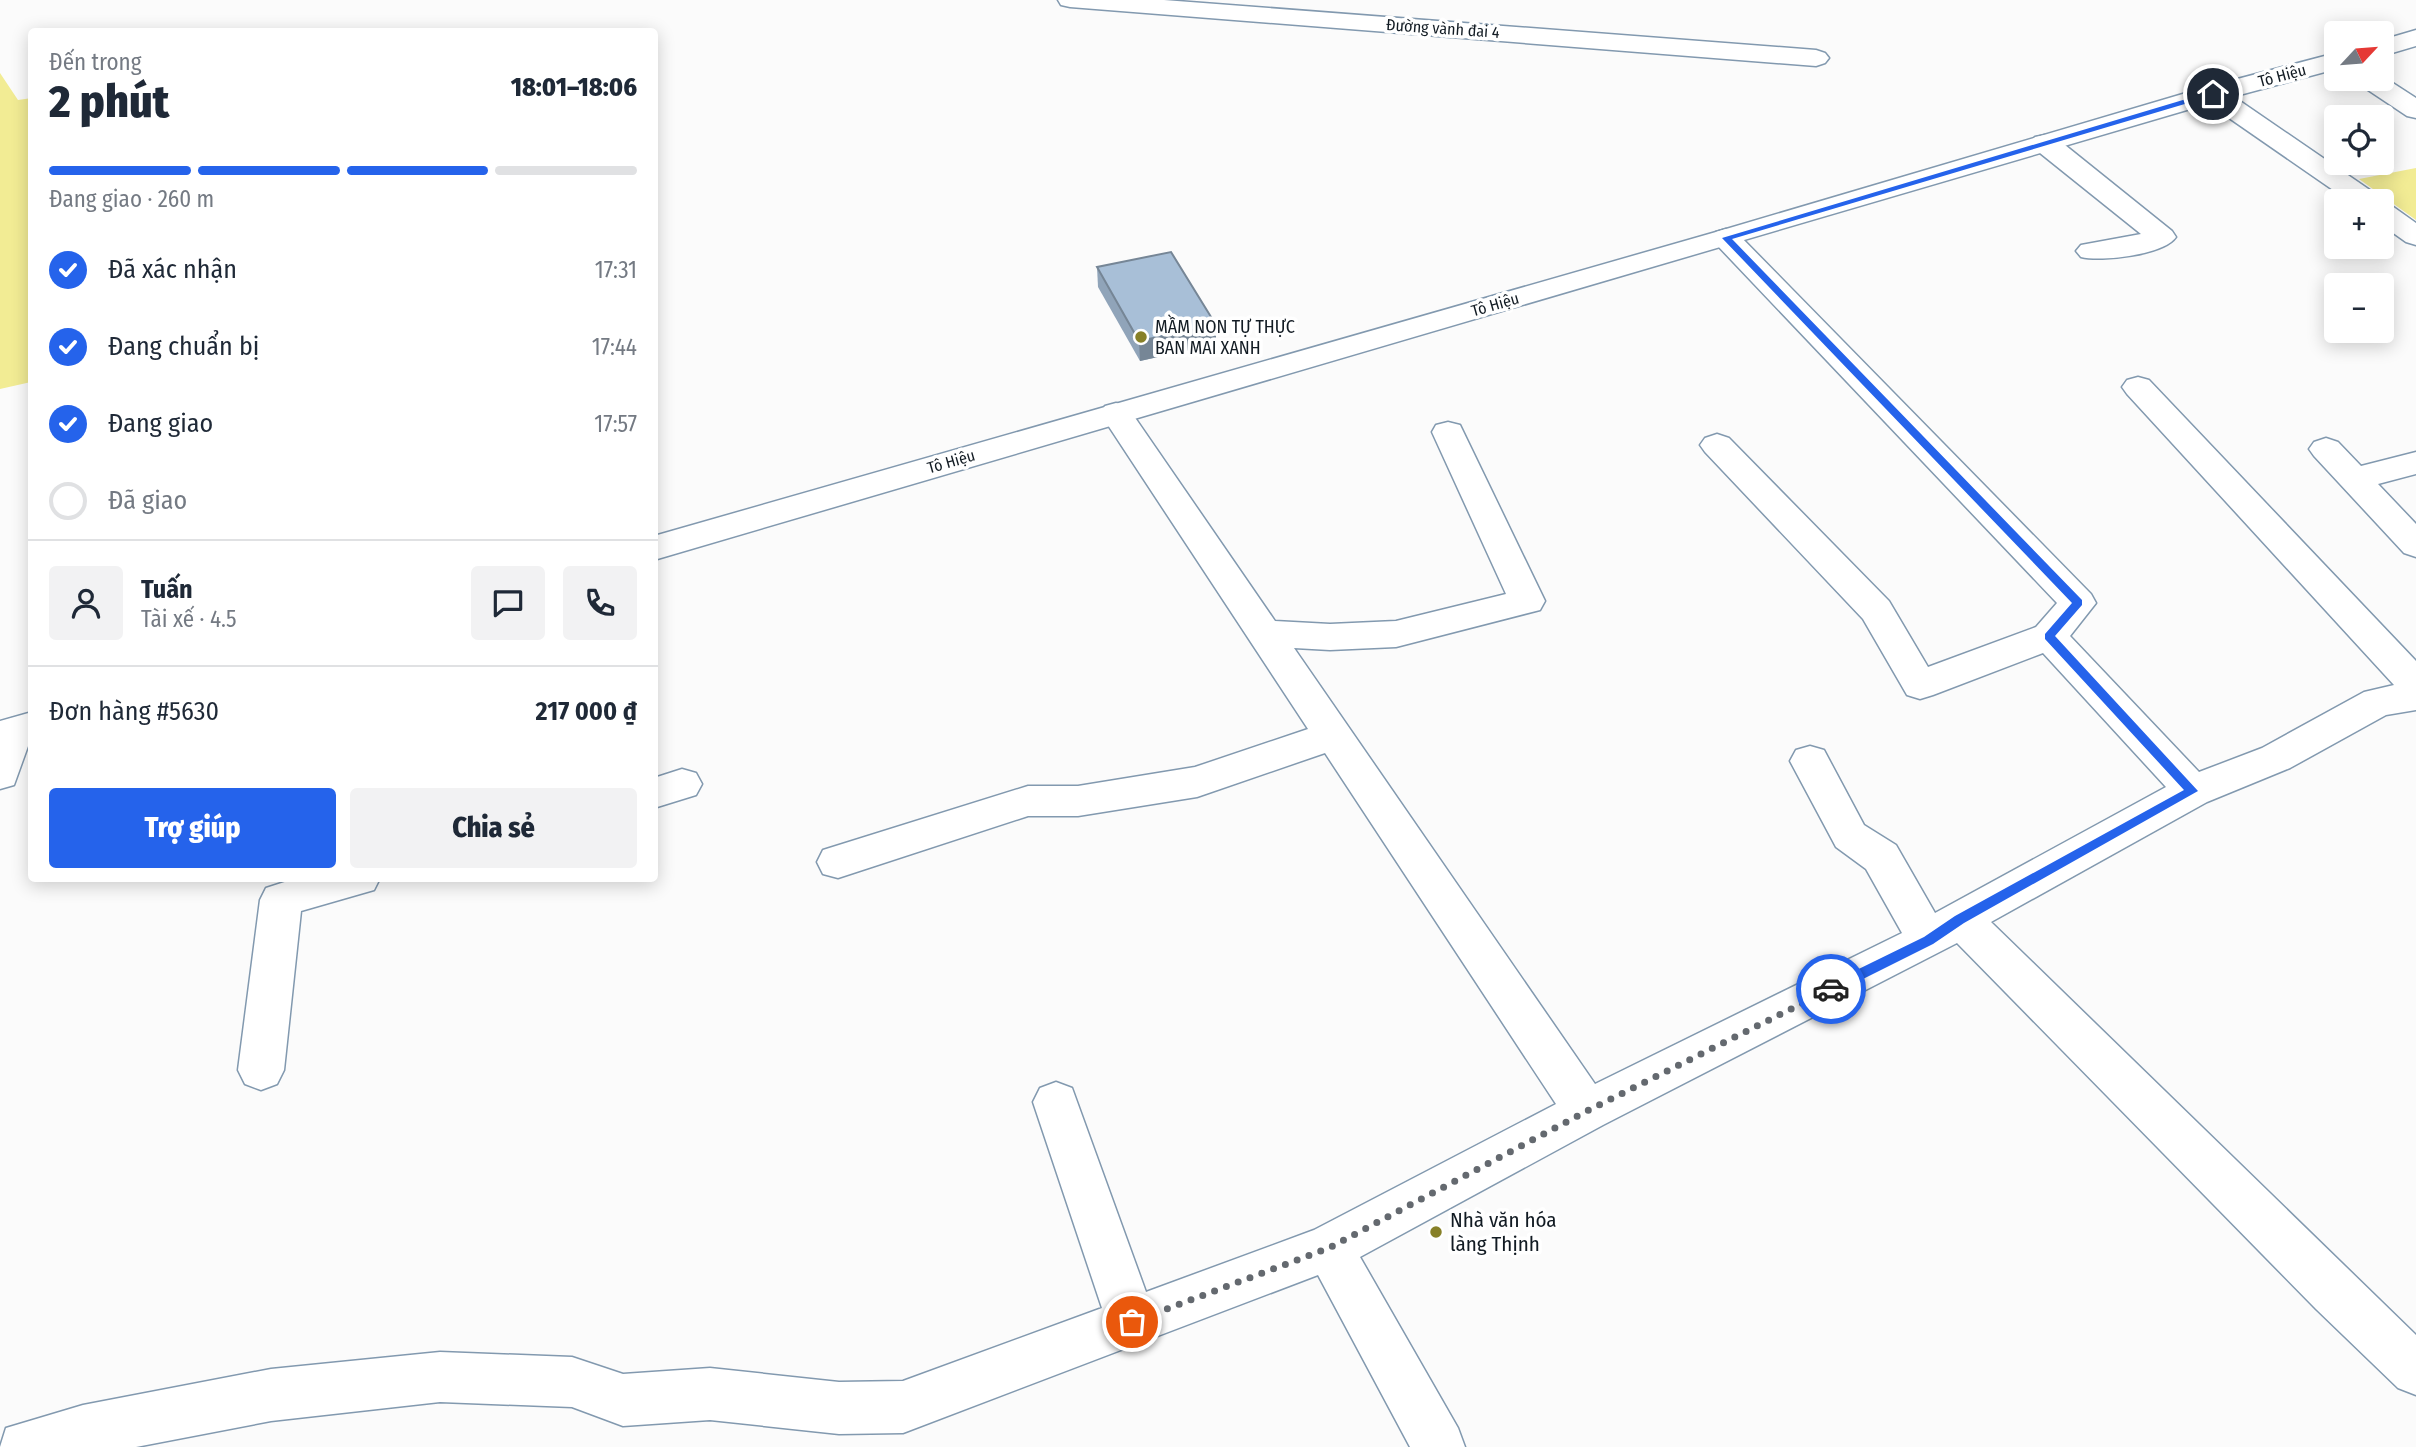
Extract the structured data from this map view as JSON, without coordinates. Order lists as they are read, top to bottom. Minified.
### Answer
{"streets":{"street":["Đường vành đai 4","Tô Hiệu"]},"places":["MẦM NON TỰ THỰC BAN MAI XANH","Nhà văn hóa làng Thịnh"],"north":"top right","page":{"map_buttons":["+","−"],"heading":["2 phút","Đến trong","18:01–18:06"],"panel":["Tuấn","Tài xế · 4.5","Đơn hàng #5630","217 000 ₫"],"bar":"Đang giao · 260 m","list":[["Đã xác nhận","17:31"],["Đang chuẩn bị","17:44"],["Đang giao","17:57"],"Đã giao"],"buttons":["Trợ giúp","Chia sẻ"]}}
